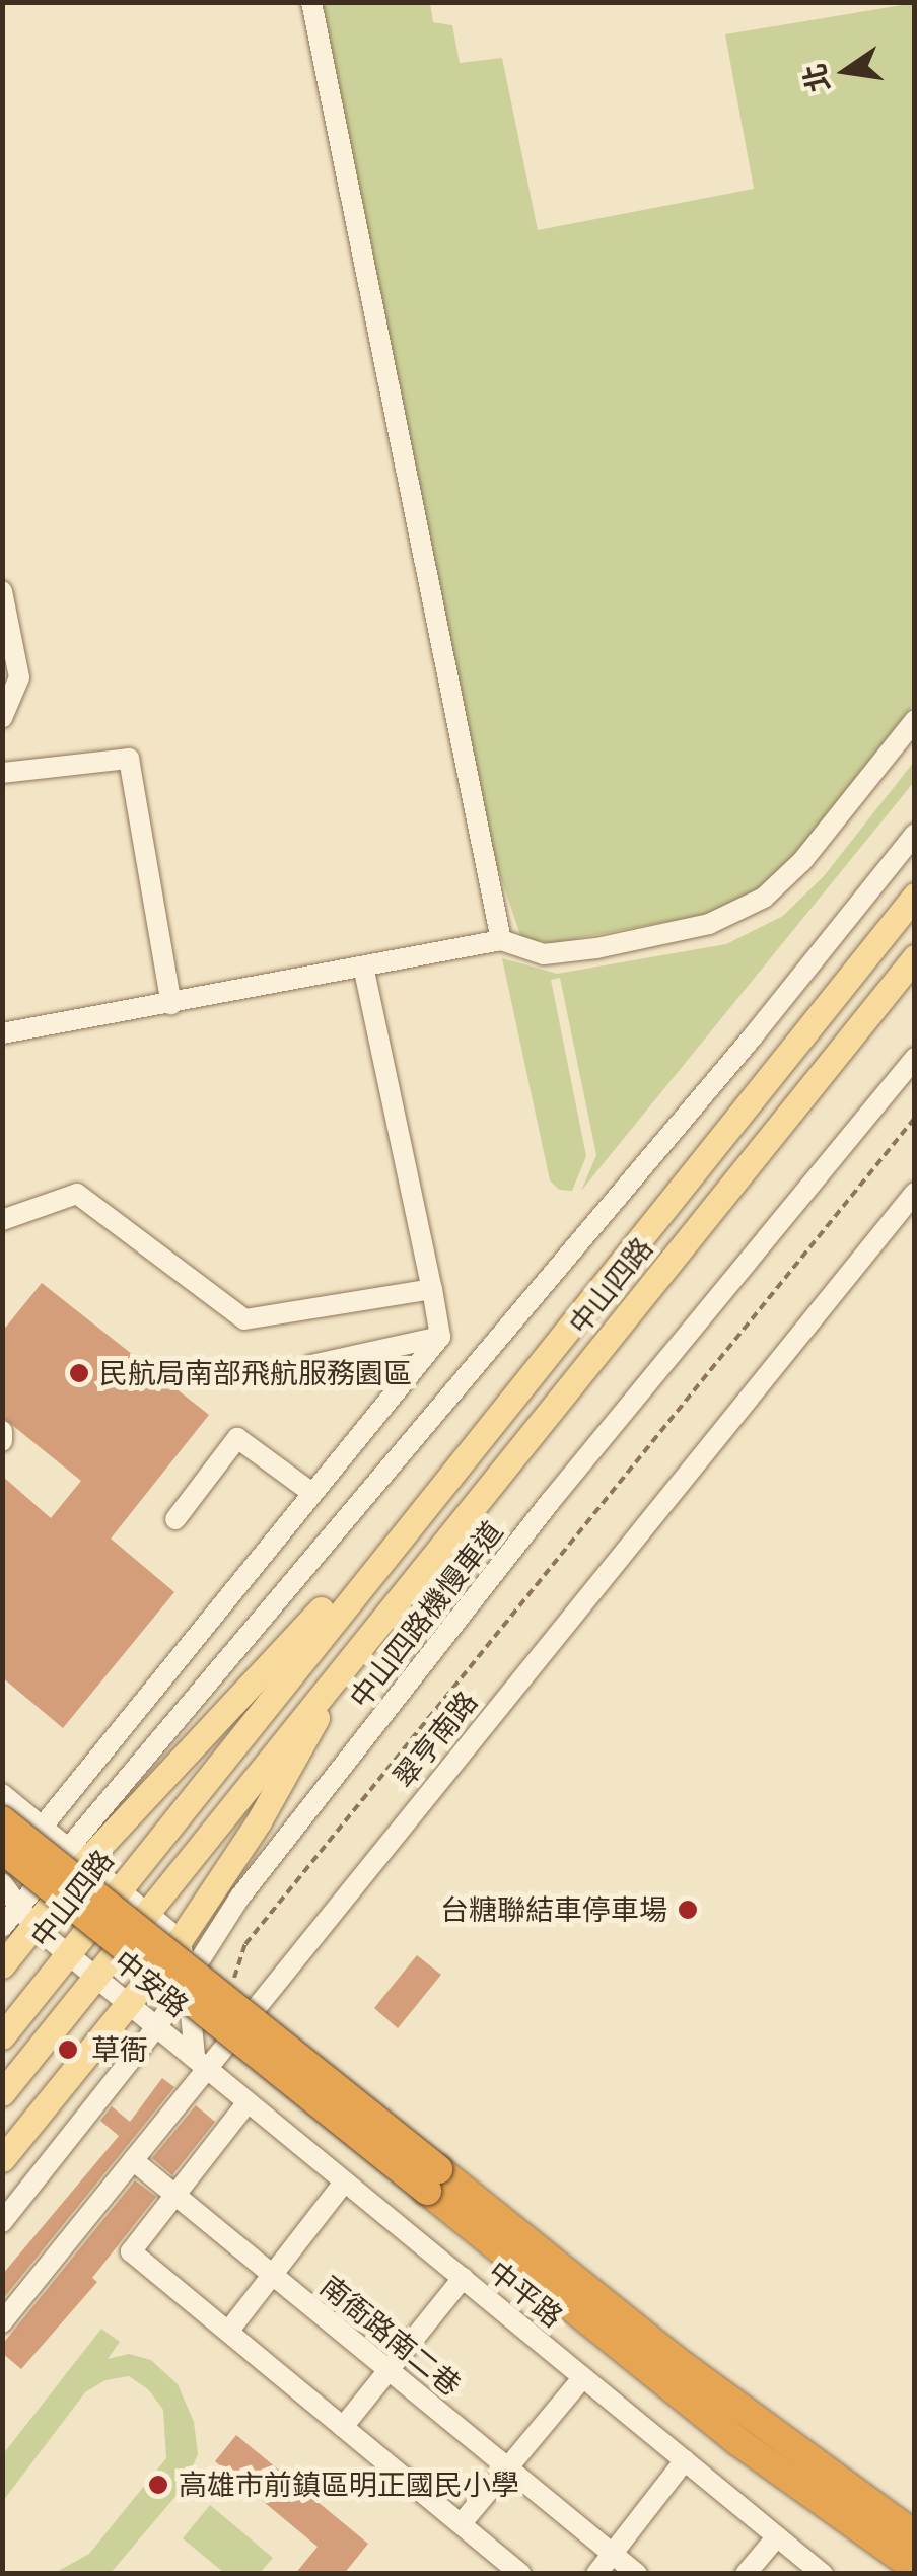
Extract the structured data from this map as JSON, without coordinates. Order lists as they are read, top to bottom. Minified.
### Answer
{"streets":{"main road":["中山四路"],"street":["中山四路機慢車道","翠亨南路","中安路","中平路","南衙路南二巷"]},"crossings":[["中山四路","中安路"],["中山四路機慢車道","中安路"],["翠亨南路","中安路"],["翠亨南路","中平路"],["翠亨南路","南衙路南二巷"],["中安路","中平路"]],"places":["民航局南部飛航服務園區","台糖聯結車停車場","草衙","高雄市前鎮區明正國民小學"],"north":"left"}
